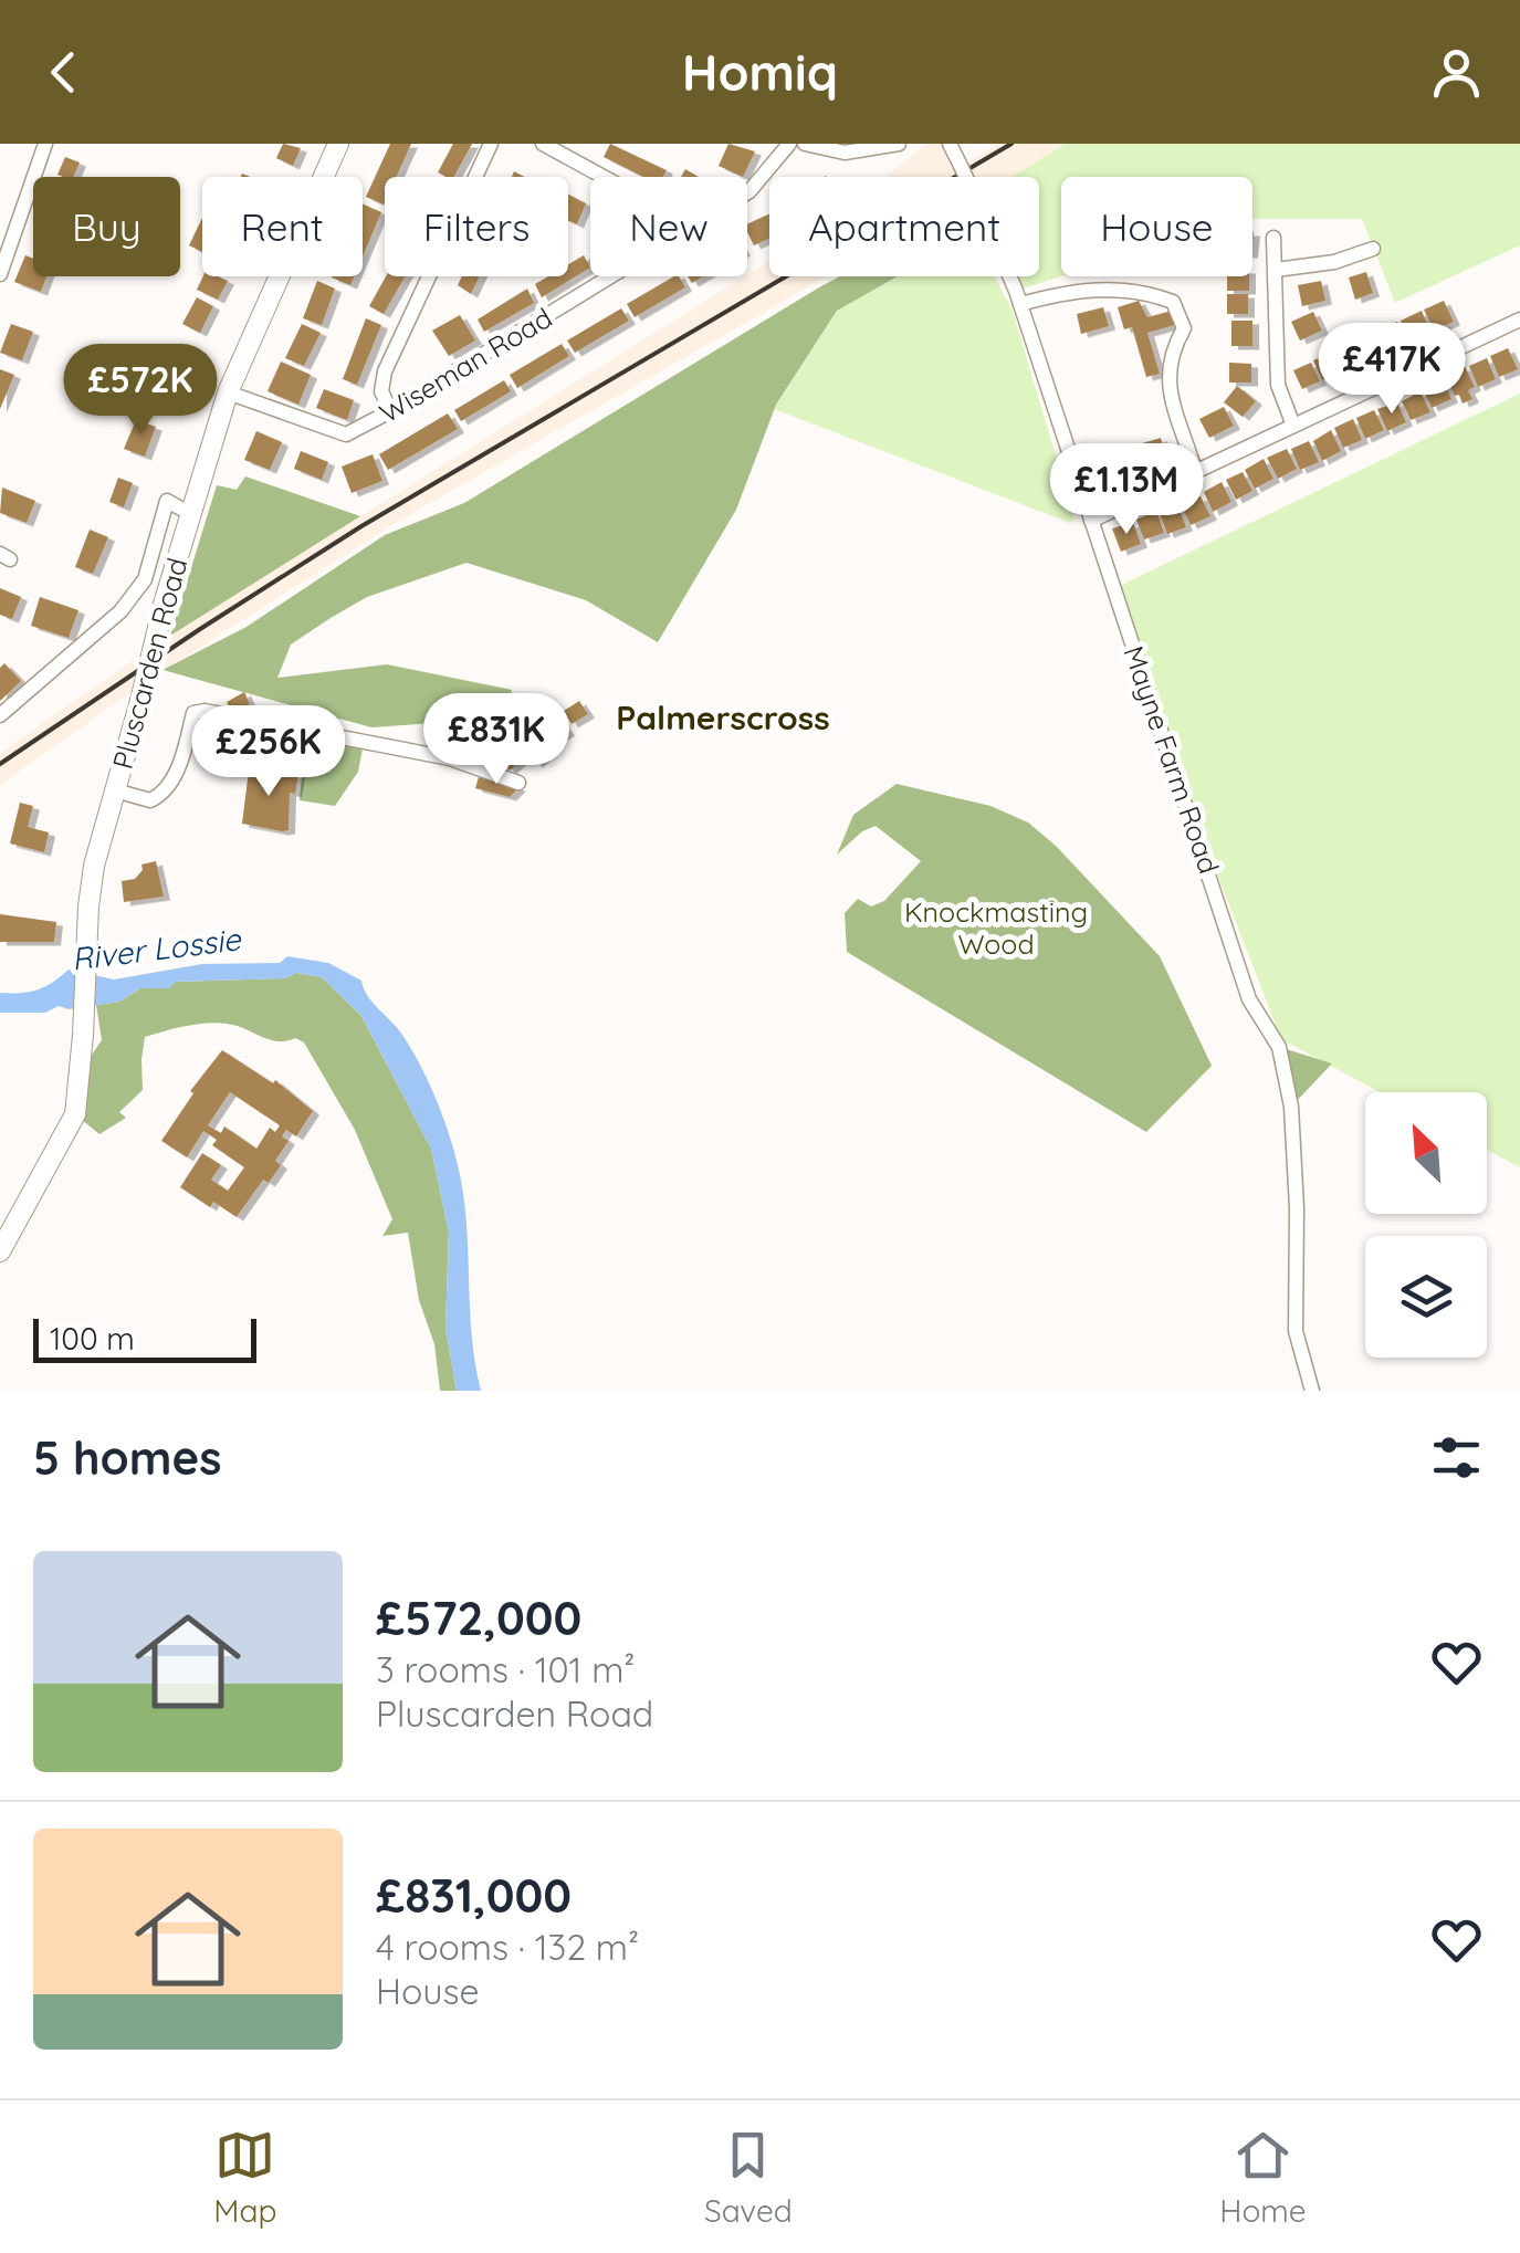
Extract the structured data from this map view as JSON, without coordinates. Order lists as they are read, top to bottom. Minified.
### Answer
{"streets":{"main road":["Pluscarden Road"],"street":["Wiseman Road","Mayne Farm Road"]},"crossings":[["Wiseman Road","Pluscarden Road"]],"districts":["Palmerscross"],"water":["River Lossie"],"parks":["Knockmasting Wood"],"scale_bar":"100 m","north":"top left","page":{"header":"Homiq","chip":["Buy","Rent","Filters","New","Apartment","House"],"price":["£417K","£572K","£1.13M","£831K","£256K"],"scale":"100 m","heading":"5 homes","list":[{"name":"£572,000","note":"3 rooms · 101 m² · Pluscarden Road"},{"name":"£831,000","note":"4 rooms · 132 m² · House"}],"tabs":["Map","Saved","Home"]}}
